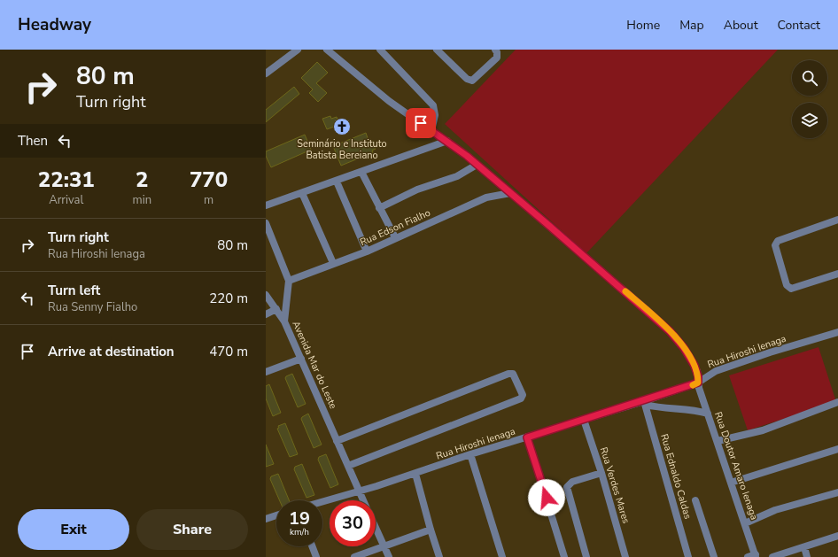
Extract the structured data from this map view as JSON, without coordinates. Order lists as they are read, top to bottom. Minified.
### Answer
{"streets":{"street":["Rua Edson Fialho","Rua Hiroshi Ienaga","Avenida Mar do Leste","Rua Doutor Amaro Ienaga","Rua Ednaldo Caldas","Rua Verdes Mares"]},"crossings":[["Rua Edson Fialho","Avenida Mar do Leste"],["Rua Edson Fialho","Rua Doutor Amaro Ienaga"],["Rua Hiroshi Ienaga","Avenida Mar do Leste"],["Rua Hiroshi Ienaga","Rua Doutor Amaro Ienaga"],["Rua Hiroshi Ienaga","Rua Ednaldo Caldas"],["Rua Hiroshi Ienaga","Rua Verdes Mares"]],"places":{"church":["Seminário e Instituto Batista Bereiano"]},"page":{"header":"Headway","nav":["Home","Map","About","Contact"],"turn":["80 m","Turn right"],"then":"Then","eta":["22:31","Arrival","2","min","770","m"],"list":[{"name":"Turn right","note":"Rua Hiroshi Ienaga","value":"80 m"},{"name":"Turn left","note":"Rua Senny Fialho","value":"220 m"},{"name":"Arrive at destination","value":"470 m"}],"speed":"19 km/h","limit":"30","buttons":["Exit","Share"]}}
